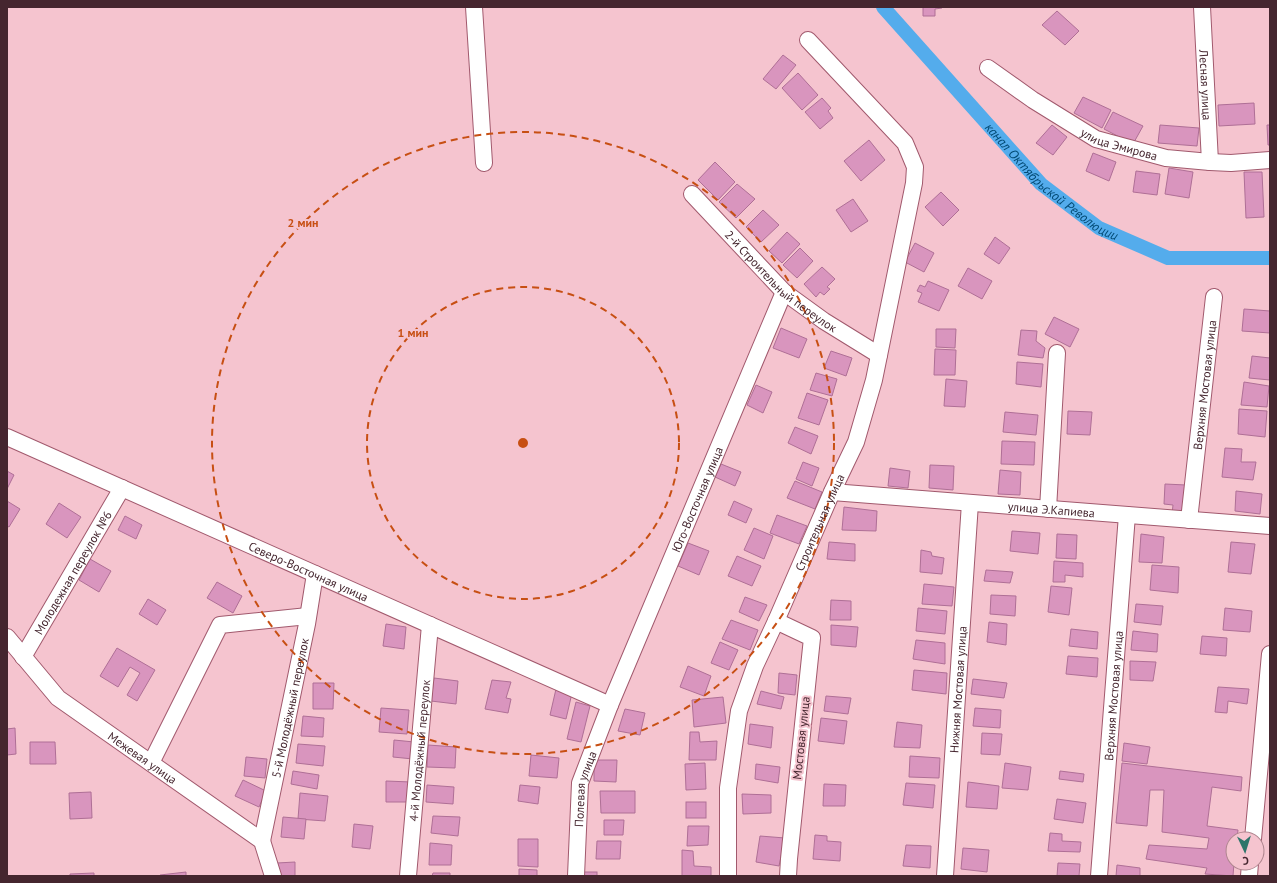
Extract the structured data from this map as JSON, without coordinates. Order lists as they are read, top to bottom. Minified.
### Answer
{"streets":{"street":["Лесная улица","улица Эмирова","2-й Строительный переулок","Верхняя Мостовая улица","Юго-Восточная улица","улица Э.Капиева","Строительная улица","Северо-Восточная улица","Молодежная переулок №6","Нижняя Мостовая улица","5-й Молодёжный переулок","Мостовая улица","4-й Молодёжный переулок","Межевая улица","Полевая улица"]},"crossings":[["Лесная улица","улица Эмирова"],["2-й Строительный переулок","Юго-Восточная улица"],["2-й Строительный переулок","Строительная улица"],["Верхняя Мостовая улица","улица Э.Капиева"],["Юго-Восточная улица","Северо-Восточная улица"],["Юго-Восточная улица","Полевая улица"],["улица Э.Капиева","Строительная улица"],["улица Э.Капиева","Нижняя Мостовая улица"],["Строительная улица","Мостовая улица"],["Северо-Восточная улица","Молодежная переулок №6"],["Северо-Восточная улица","5-й Молодёжный переулок"],["Северо-Восточная улица","4-й Молодёжный переулок"],["Северо-Восточная улица","Полевая улица"],["Молодежная переулок №6","Межевая улица"],["5-й Молодёжный переулок","Межевая улица"]],"water":["канал Октябрьской Революции"],"north":"bottom","rings":["2 мин","1 мин"]}
